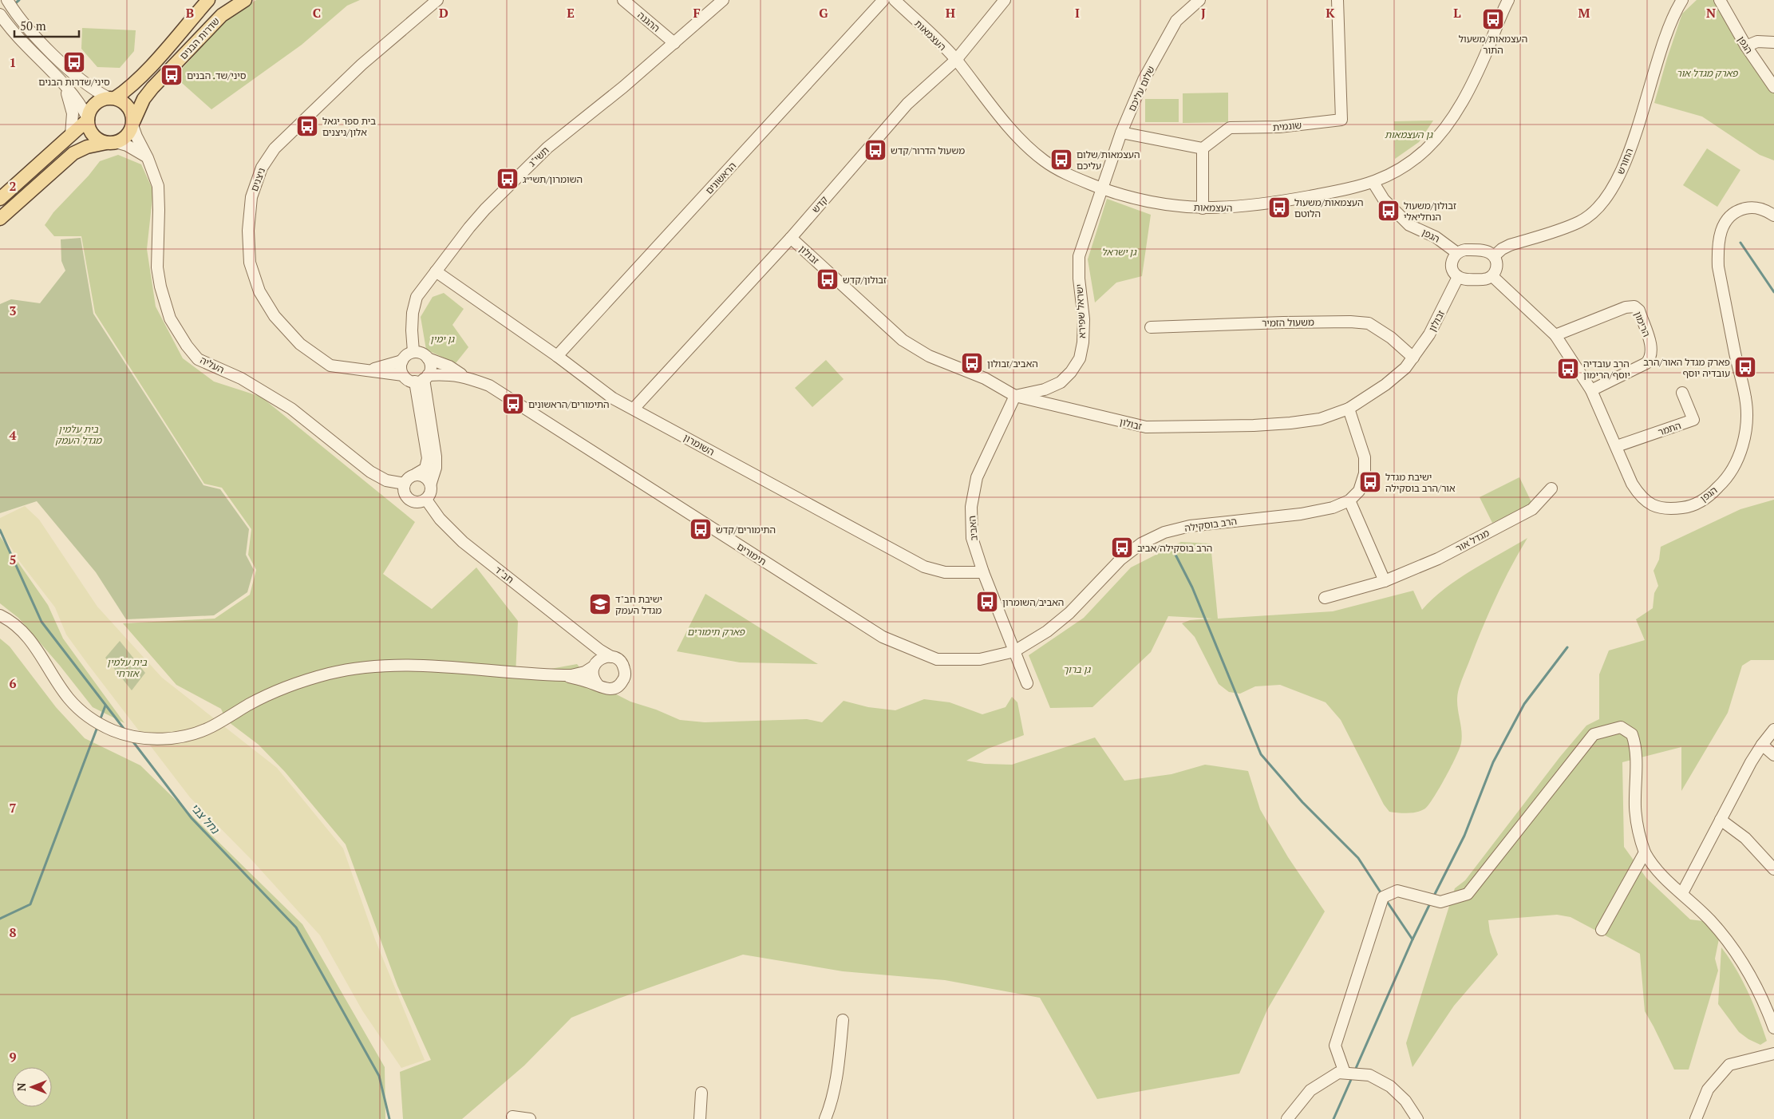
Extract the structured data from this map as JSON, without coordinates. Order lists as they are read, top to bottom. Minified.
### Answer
{"streets":{"main road":["שדרות הבנים"],"street":["ההגנה","העצמאות","הגפן","שלום עליכם","שונמית","תשי\"ג","החורש","הראשונים","ניצנים","קדש","זבולון","ישראל שפירא","משעול הזמיר","הרימון","העליה","התמר","השומרון","הרב בוסקילה","האביב","מגדל אור","תימורים","חב\"ד"]},"crossings":[["ההגנה","תשי\"ג"],["העצמאות","הגפן"],["העצמאות","שלום עליכם"],["העצמאות","קדש"],["העצמאות","ישראל שפירא"],["שדרות הבנים","העליה"],["הגפן","החורש"],["הגפן","זבולון"],["הגפן","הרימון"],["הגפן","התמר"],["שלום עליכם","ישראל שפירא"],["תשי\"ג","ניצנים"],["תשי\"ג","השומרון"],["תשי\"ג","תימורים"],["החורש","זבולון"],["הראשונים","השומרון"],["ניצנים","תימורים"],["קדש","זבולון"],["קדש","השומרון"],["זבולון","ישראל שפירא"],["זבולון","משעול הזמיר"],["זבולון","האביב"],["ישראל שפירא","האביב"],["העליה","חב\"ד"],["השומרון","האביב"],["הרב בוסקילה","האביב"],["הרב בוסקילה","תימורים"],["האביב","תימורים"]],"water":["נחל צבי"],"parks":["פארק מגדל אור","גן העצמאות","גן ישראל","גן ימין","בית עלמין מגדל העמק","פארק תימורים","בית עלמין אזרחי","גן ברוך"],"places":{"bus stop":["העצמאות/משעול התור","סיני/שדרות הבנים","סיני/שד. הבנים","בית ספר יגאל אלון/ניצנים","משעול הדרור/קדש","העצמאות/שלום עליכם","השומרון/תשי״ג","העצמאות/משעול הלוטם","זבולון/משעול הנחליאלי","זבולון/קדש","האביב/זבולון","פארק מגדל האור/הרב עובדיה יוסף","הרב עובדיה יוסף/הרימון","התימורים/הראשונים","ישיבת מגדל אור/הרב בוסקילה","התימורים/קדש","הרב בוסקילה/אביב","האביב/השומרון"],"school or university":["ישיבת חב\"ד מגדל העמק"]},"scale_bar":"50 m","north":"left","grid":{"columns":["B","C","D","E","F","G","H","I","J","K","L","M","N"],"rows":["1","2","3","4","5","6","7","8","9"]}}
